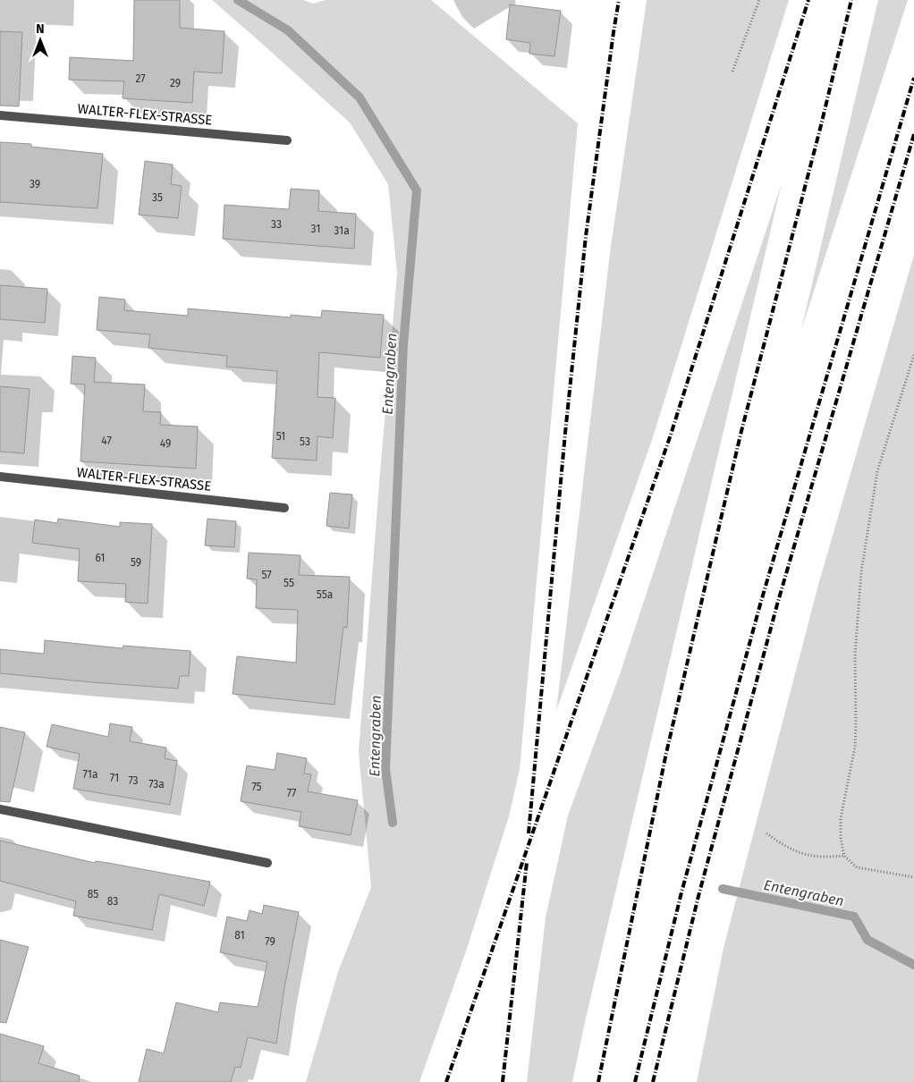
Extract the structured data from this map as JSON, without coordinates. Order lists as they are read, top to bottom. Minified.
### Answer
{"streets":{"street":["WALTER-FLEX-STRASSE"]},"water":["Entengraben"],"house_numbers":["27","29","39","35","33","31","31a","51","47","53","49","61","59","57","55","55a","71a","71","73","73a","75","77","85","83","81","79"],"north":"top"}
